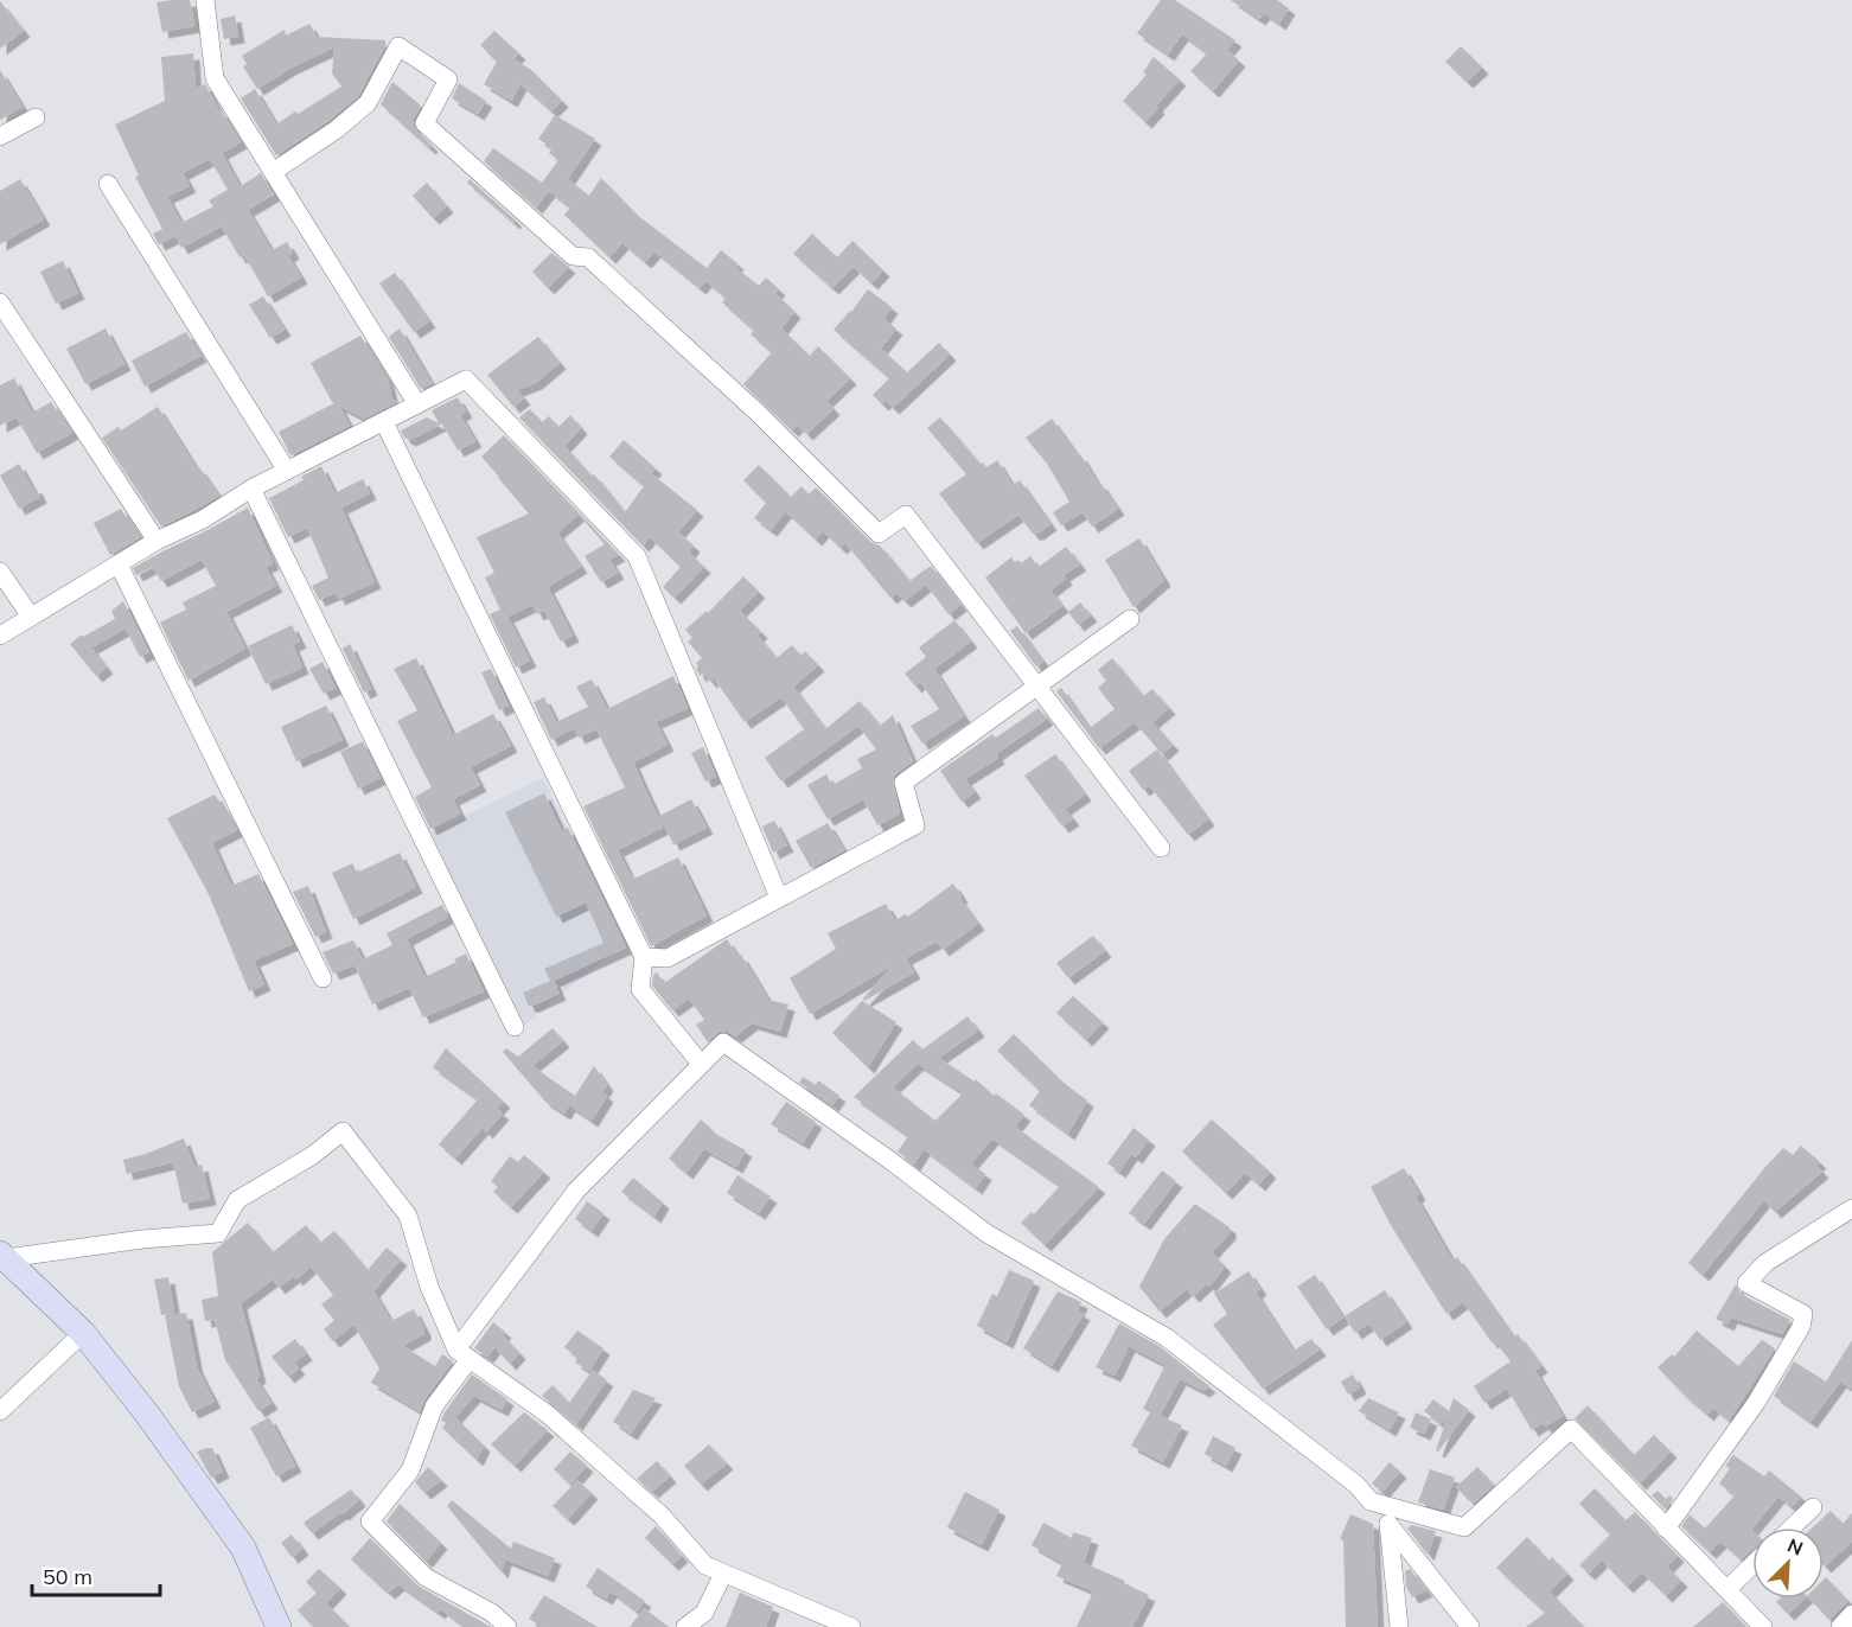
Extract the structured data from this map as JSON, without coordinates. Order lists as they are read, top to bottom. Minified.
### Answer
{"scale_bar":"50 m","north":"top right"}
